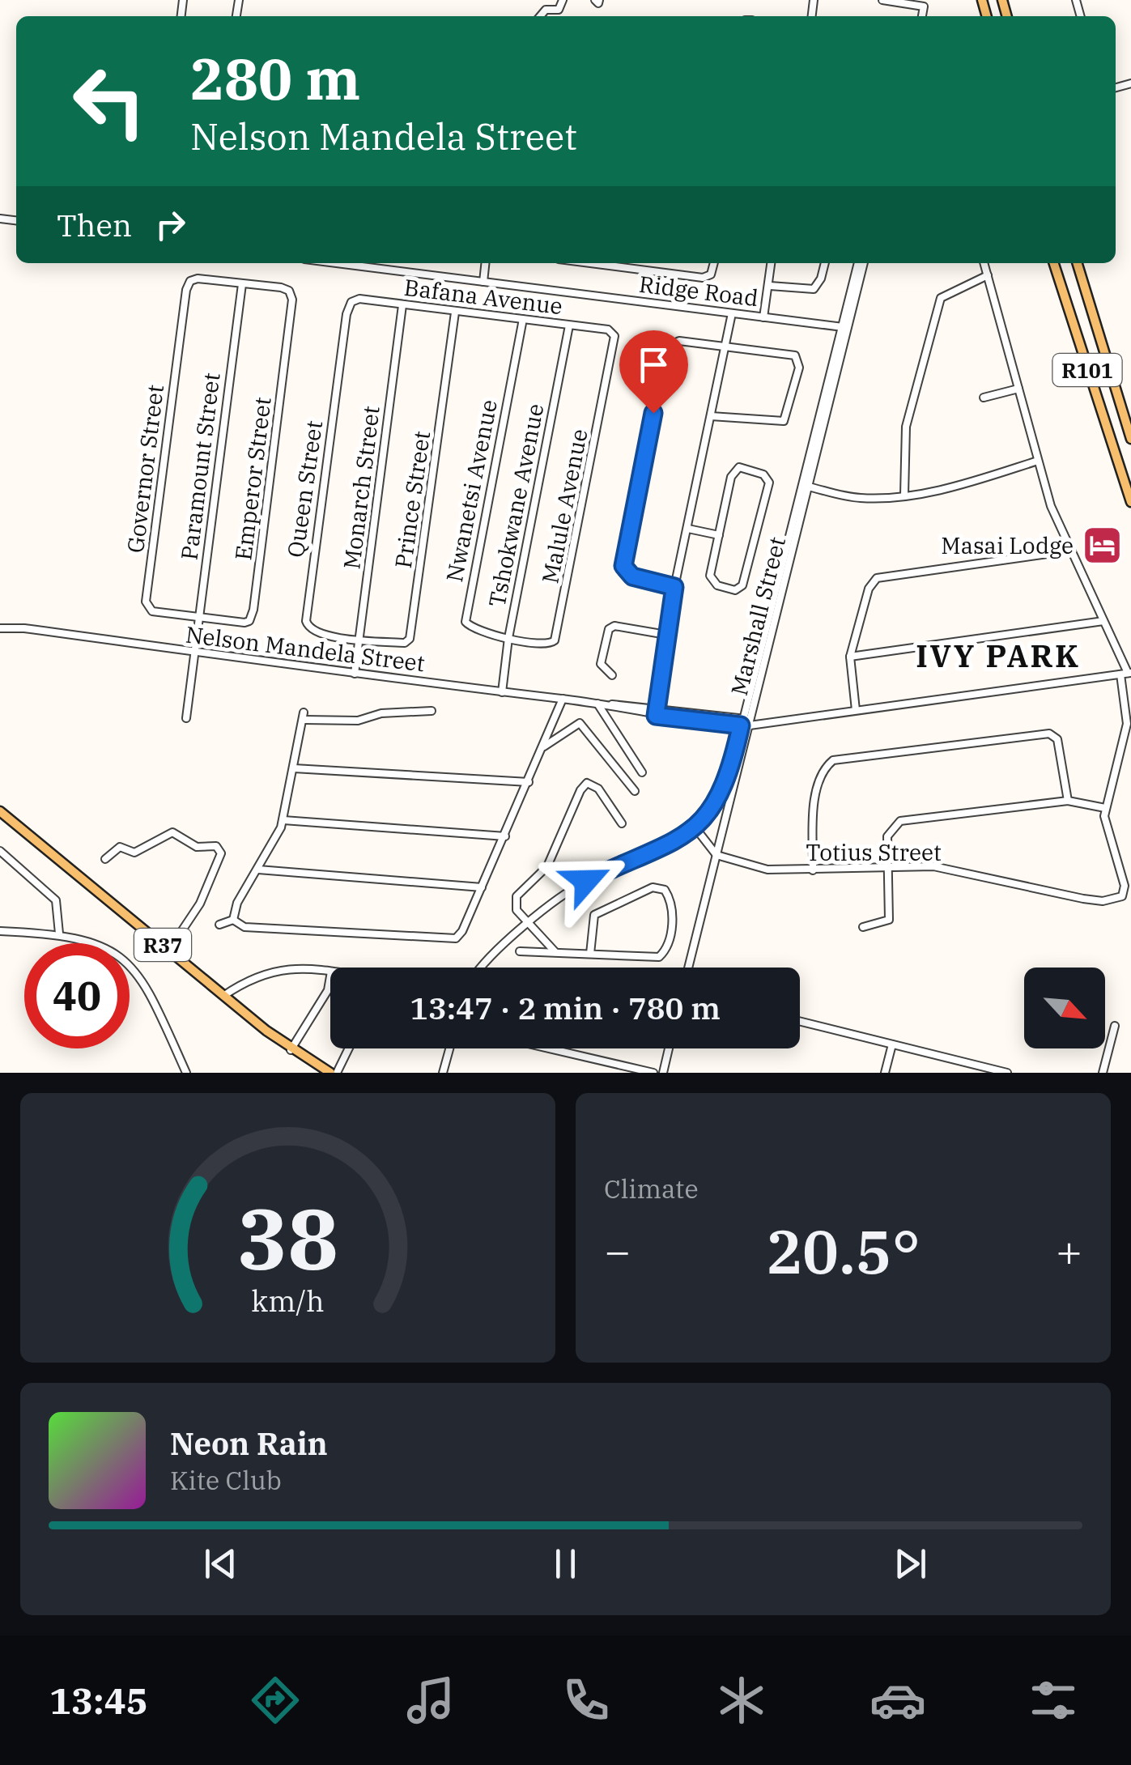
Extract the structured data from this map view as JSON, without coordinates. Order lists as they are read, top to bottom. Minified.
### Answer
{"streets":{"main road":["R101","R37"],"street":["Ridge Road","Bafana Avenue","Paramount Street","Governor Street","Emperor Street","Monarch Street","Queen Street","Nwanetsi Avenue","Prince Street","Tshokwane Avenue","Malule Avenue","Marshall Street","Nelson Mandela Street","Totius Street"]},"crossings":[["Ridge Road","Marshall Street"],["Bafana Avenue","Monarch Street"],["Bafana Avenue","Queen Street"],["Bafana Avenue","Nwanetsi Avenue"],["Bafana Avenue","Prince Street"],["Bafana Avenue","Tshokwane Avenue"],["Bafana Avenue","Malule Avenue"],["Paramount Street","Governor Street"],["Paramount Street","Emperor Street"],["Paramount Street","Nelson Mandela Street"],["Governor Street","Emperor Street"],["Monarch Street","Queen Street"],["Monarch Street","Prince Street"],["Monarch Street","Nelson Mandela Street"],["Queen Street","Prince Street"],["Nwanetsi Avenue","Tshokwane Avenue"],["Nwanetsi Avenue","Malule Avenue"],["Tshokwane Avenue","Malule Avenue"],["Tshokwane Avenue","Nelson Mandela Street"],["Marshall Street","Nelson Mandela Street"],["Marshall Street","Totius Street"]],"districts":["IVY PARK"],"places":{"hotel":["Masai Lodge"]},"north":"bottom right","page":{"turn":["280 m","Nelson Mandela Street"],"then":"Then","limit":"40","trip":"13:47 · 2 min · 780 m","tile":"Climate","heat":["−","20.5°","+"],"song":["Neon Rain","Kite Club"],"tabs":"13:45","gauge":["38","km/h"]}}
